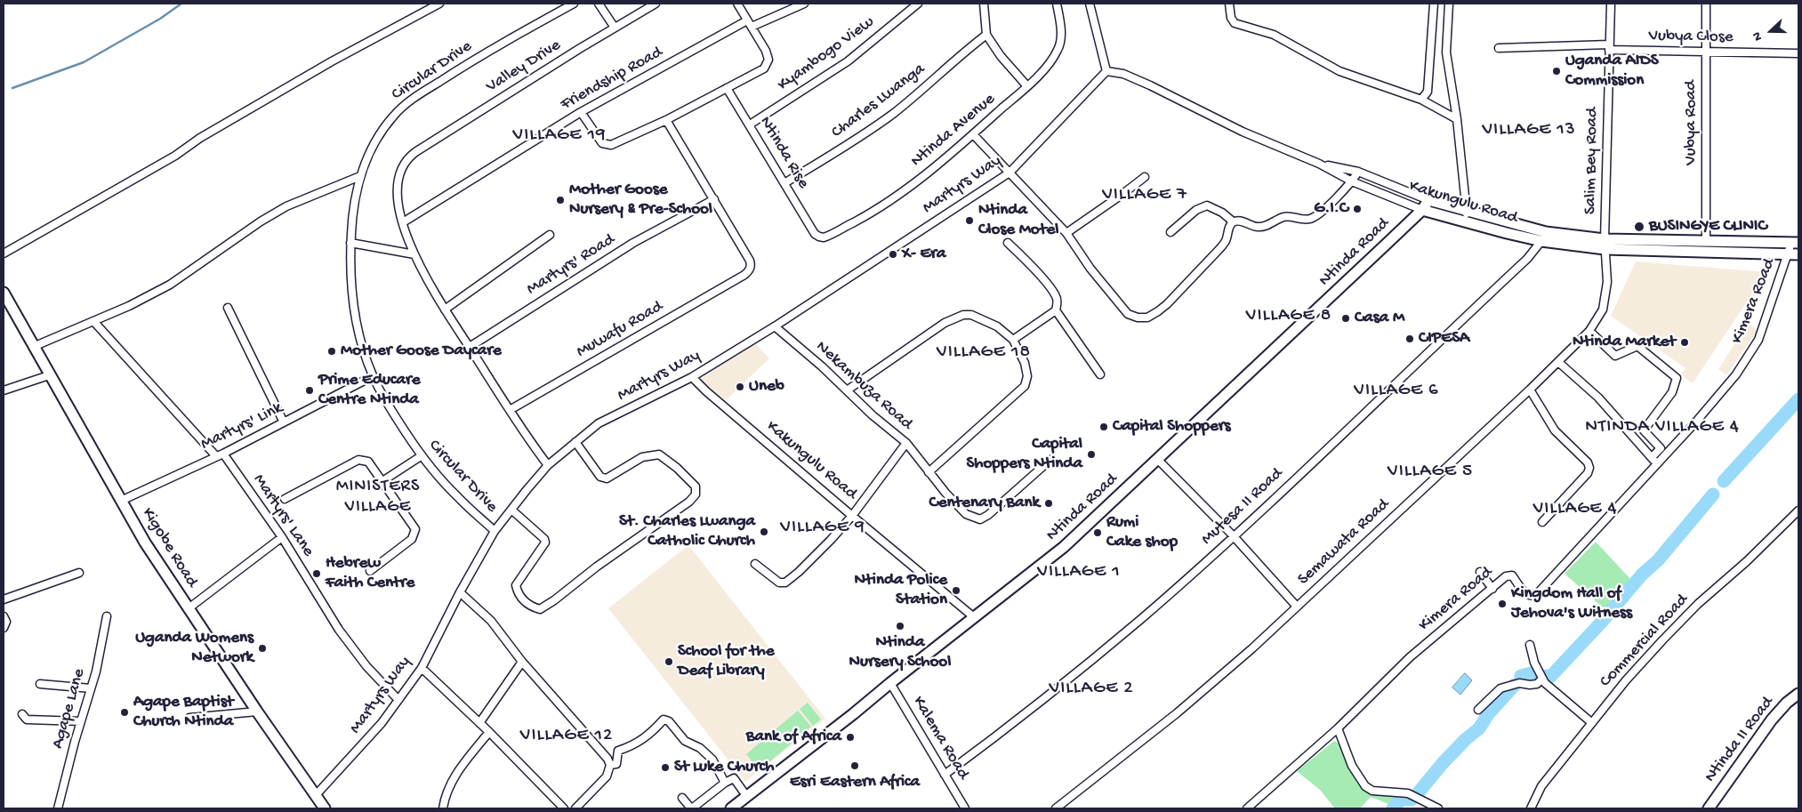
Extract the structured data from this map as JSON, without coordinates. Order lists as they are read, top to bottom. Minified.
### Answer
{"streets":{"main road":["Kakungulu Road","Ntinda Road","Kigobe Road","Ntinda II Road"],"street":["Vubya Close","Kyambogo View","Valley Drive","Circular Drive","Friendship Road","Charles Lwanga","Vubya Road","Ntinda Avenue","Ntinda Rise","Salim Bey Road","Martyrs Way","Martyrs' Road","Kimera Road","Muwafu Road","Nekambuza Road","Martyrs' Link","Mutesa II Road","Martyrs' Lane","Semawata Road","Commercial Road","Agape Lane","Kalema Road"]},"crossings":[["Vubya Close","Vubya Road"],["Vubya Close","Salim Bey Road"],["Kyambogo View","Ntinda Rise"],["Valley Drive","Friendship Road"],["Circular Drive","Martyrs Way"],["Circular Drive","Martyrs' Link"],["Charles Lwanga","Ntinda Rise"],["Ntinda Avenue","Ntinda Rise"],["Salim Bey Road","Semawata Road"],["Martyrs Way","Kakungulu Road"],["Martyrs Way","Nekambuza Road"],["Martyrs Way","Martyrs' Lane"],["Martyrs Way","Kigobe Road"],["Kakungulu Road","Ntinda Road"],["Kakungulu Road","Mutesa II Road"],["Ntinda Road","Kalema Road"],["Martyrs' Road","Muwafu Road"],["Martyrs' Link","Martyrs' Lane"],["Martyrs' Link","Kigobe Road"],["Mutesa II Road","Kalema Road"]],"districts":["VILLAGE 13","VILLAGE 19","VILLAGE 7","VILLAGE 8","VILLAGE 18","VILLAGE 6","NTINDA VILLAGE 4","VILLAGE 5","MINISTERS VILLAGE","VILLAGE 4","VILLAGE 9","VILLAGE 1","VILLAGE 2","VILLAGE 12"],"places":["Uganda AIDS Commission","Mother Goose Nursery & Pre-School","G.I.C","Ntinda Close Motel","BUSINGYE CLINIC","X- Era","Casa M","CIPESA","Ntinda Market","Mother Goose Daycare","Uneb","Prime Educare Centre Ntinda","Capital Shoppers","Capital Shoppers Ntinda","Centenary Bank","St. Charles Lwanga Catholic Church","Rumi Cake shop","Hebrew Faith Centre","Ntinda Police Station","Kingdom Hall of Jehova's Witness","Ntinda Nursery School","Uganda Womens Network","School for the Deaf Library","Agape Baptist Church Ntinda","Bank of Africa","Esri Eastern Africa","St Luke Church"],"north":"left"}
